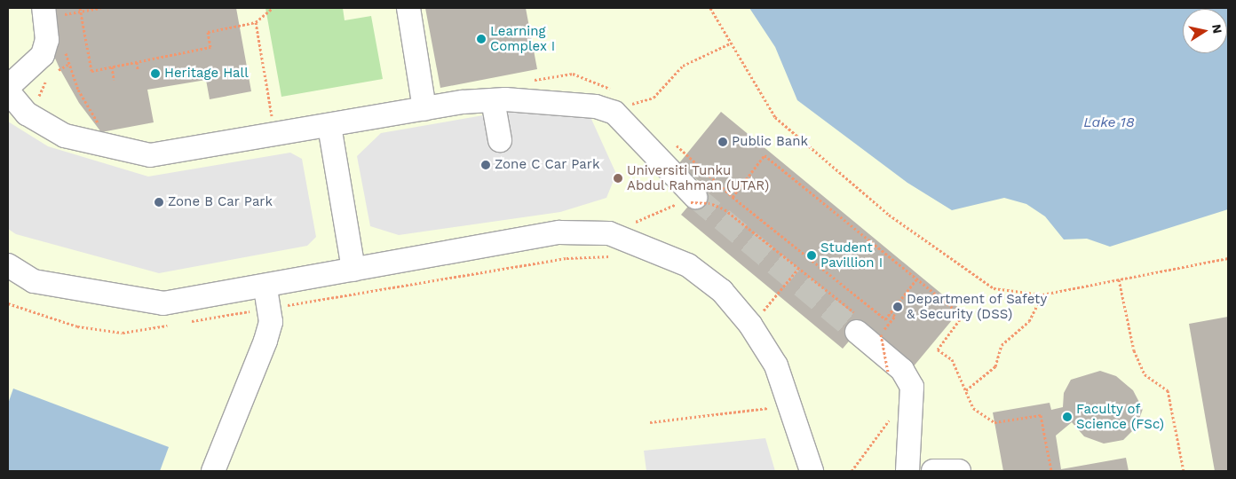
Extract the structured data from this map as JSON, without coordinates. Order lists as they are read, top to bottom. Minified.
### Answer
{"water":["Lake 18"],"places":["Learning Complex I","Heritage Hall","Public Bank","Zone C Car Park","Universiti Tunku Abdul Rahman (UTAR)","Zone B Car Park","Student Pavillion I","Department of Safety & Security (DSS)","Faculty of Science (FSc)"],"north":"right"}
